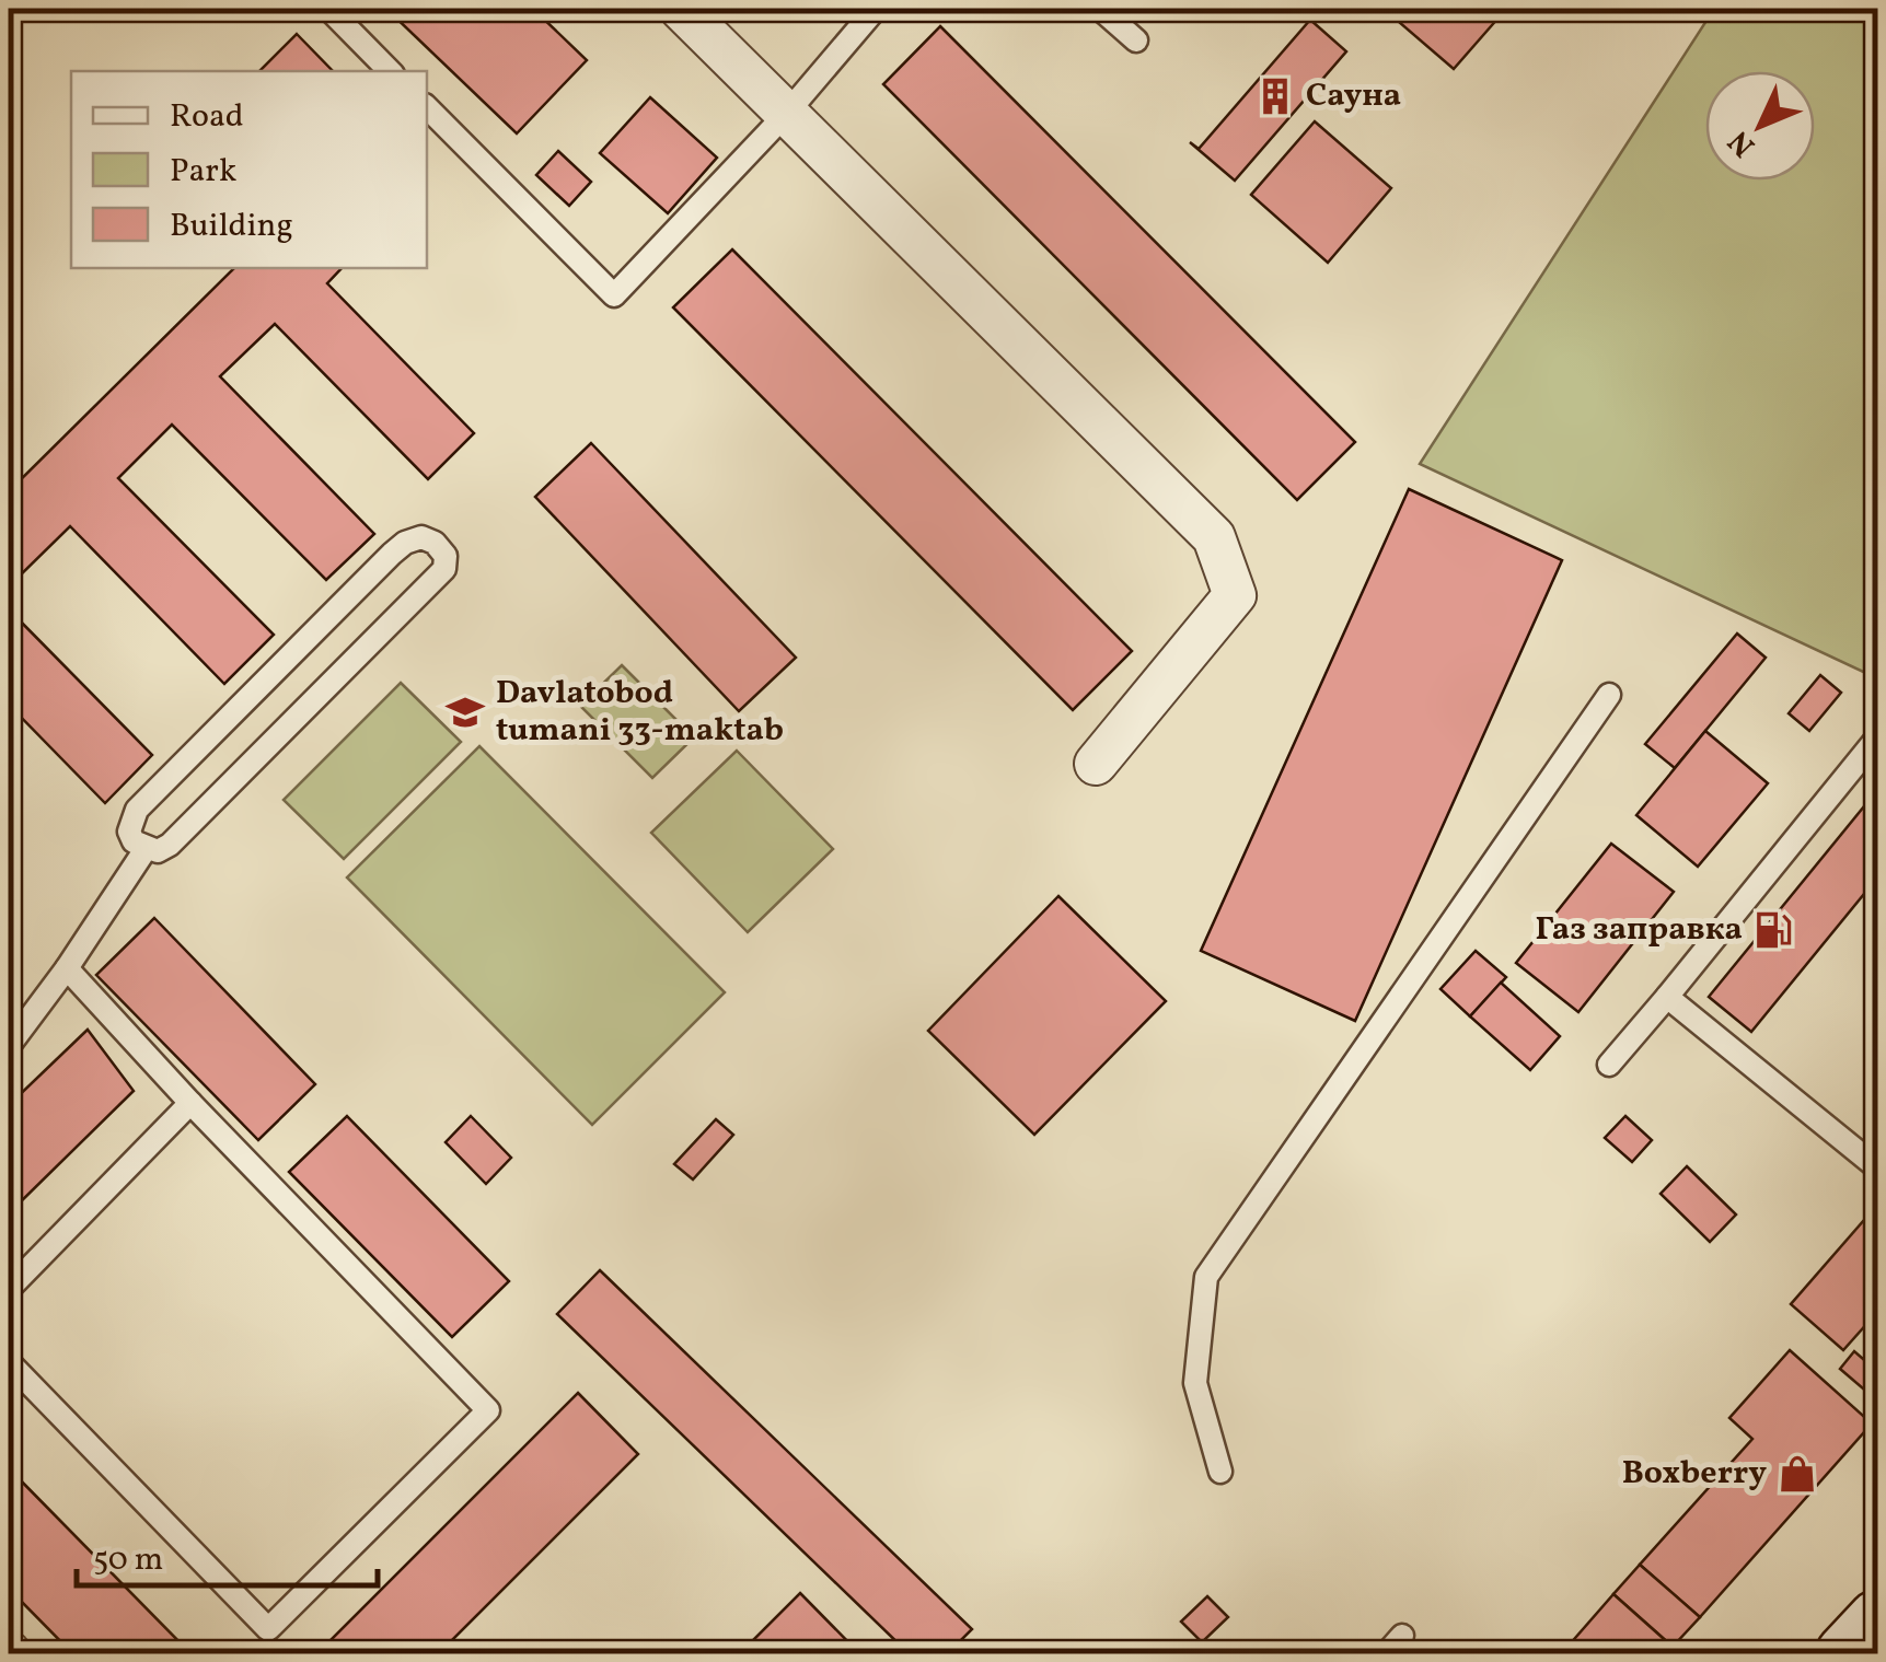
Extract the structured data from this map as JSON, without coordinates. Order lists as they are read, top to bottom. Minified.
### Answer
{"places":{"building":["Сауна"],"school or university":["Davlatobod tumani 33-maktab"],"fuel station":["Газ заправка"],"shop":["Boxberry"]},"legend":["Road","Park","Building"],"scale_bar":"50 m","north":"bottom left"}
